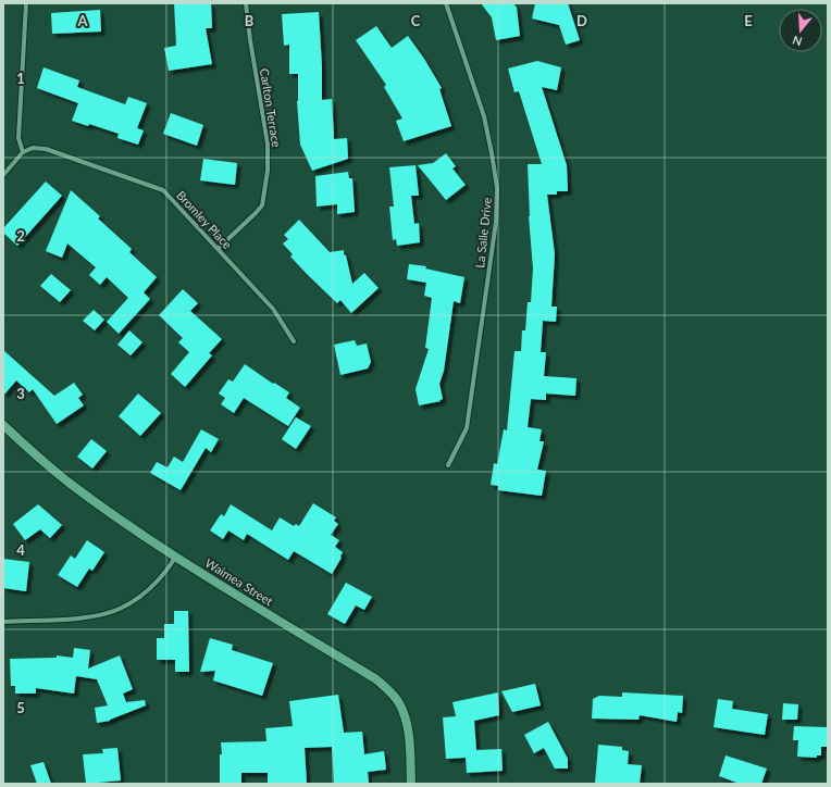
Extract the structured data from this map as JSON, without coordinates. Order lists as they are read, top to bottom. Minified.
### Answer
{"streets":{"main road":["Waimea Street"],"street":["Carlton Terrace","Bromley Place","La Salle Drive"]},"crossings":[["Carlton Terrace","Bromley Place"]],"north":"bottom","grid":{"columns":["A","B","C","D","E"],"rows":["1","2","3","4","5"]}}
